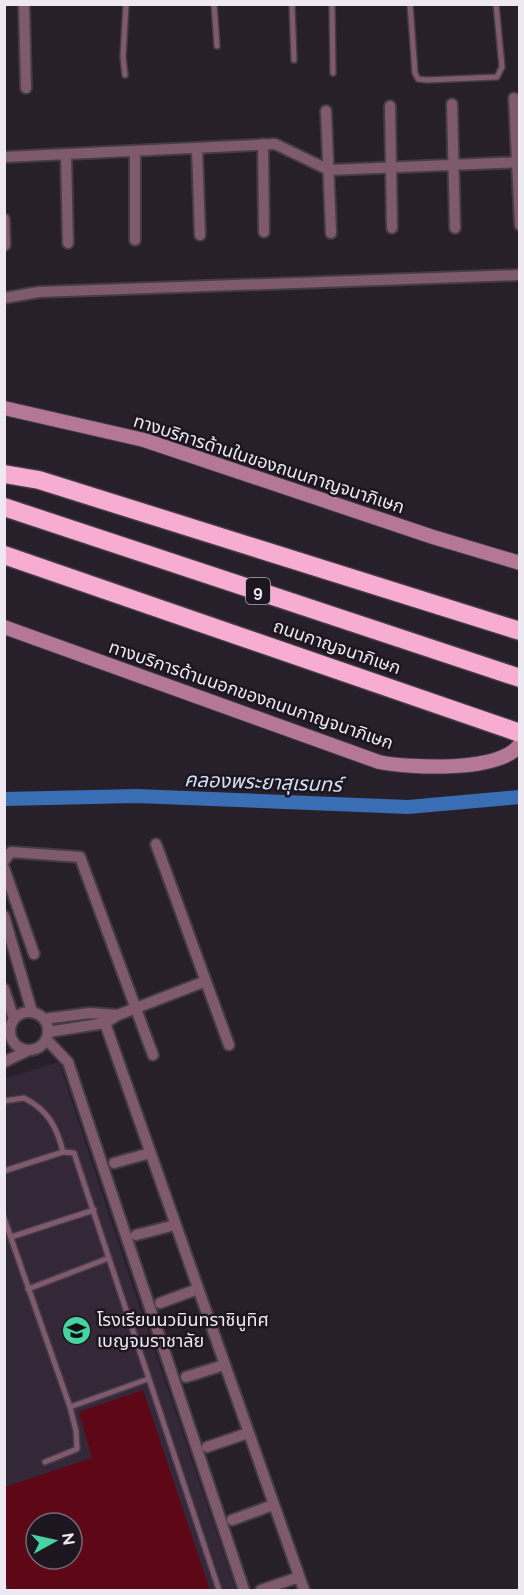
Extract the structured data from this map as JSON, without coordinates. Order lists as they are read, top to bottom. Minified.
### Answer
{"streets":{"highway":["9","ถนนกาญจนาภิเษก"],"main road":["ทางบริการด้านในของถนนกาญจนาภิเษก","ทางบริการด้านนอกของถนนกาญจนาภิเษก"]},"water":["คลองพระยาสุเรนทร์"],"places":{"school or university":["โรงเรียนนวมินทราชินูทิศ เบญจมราชาลัย"]},"north":"right"}
